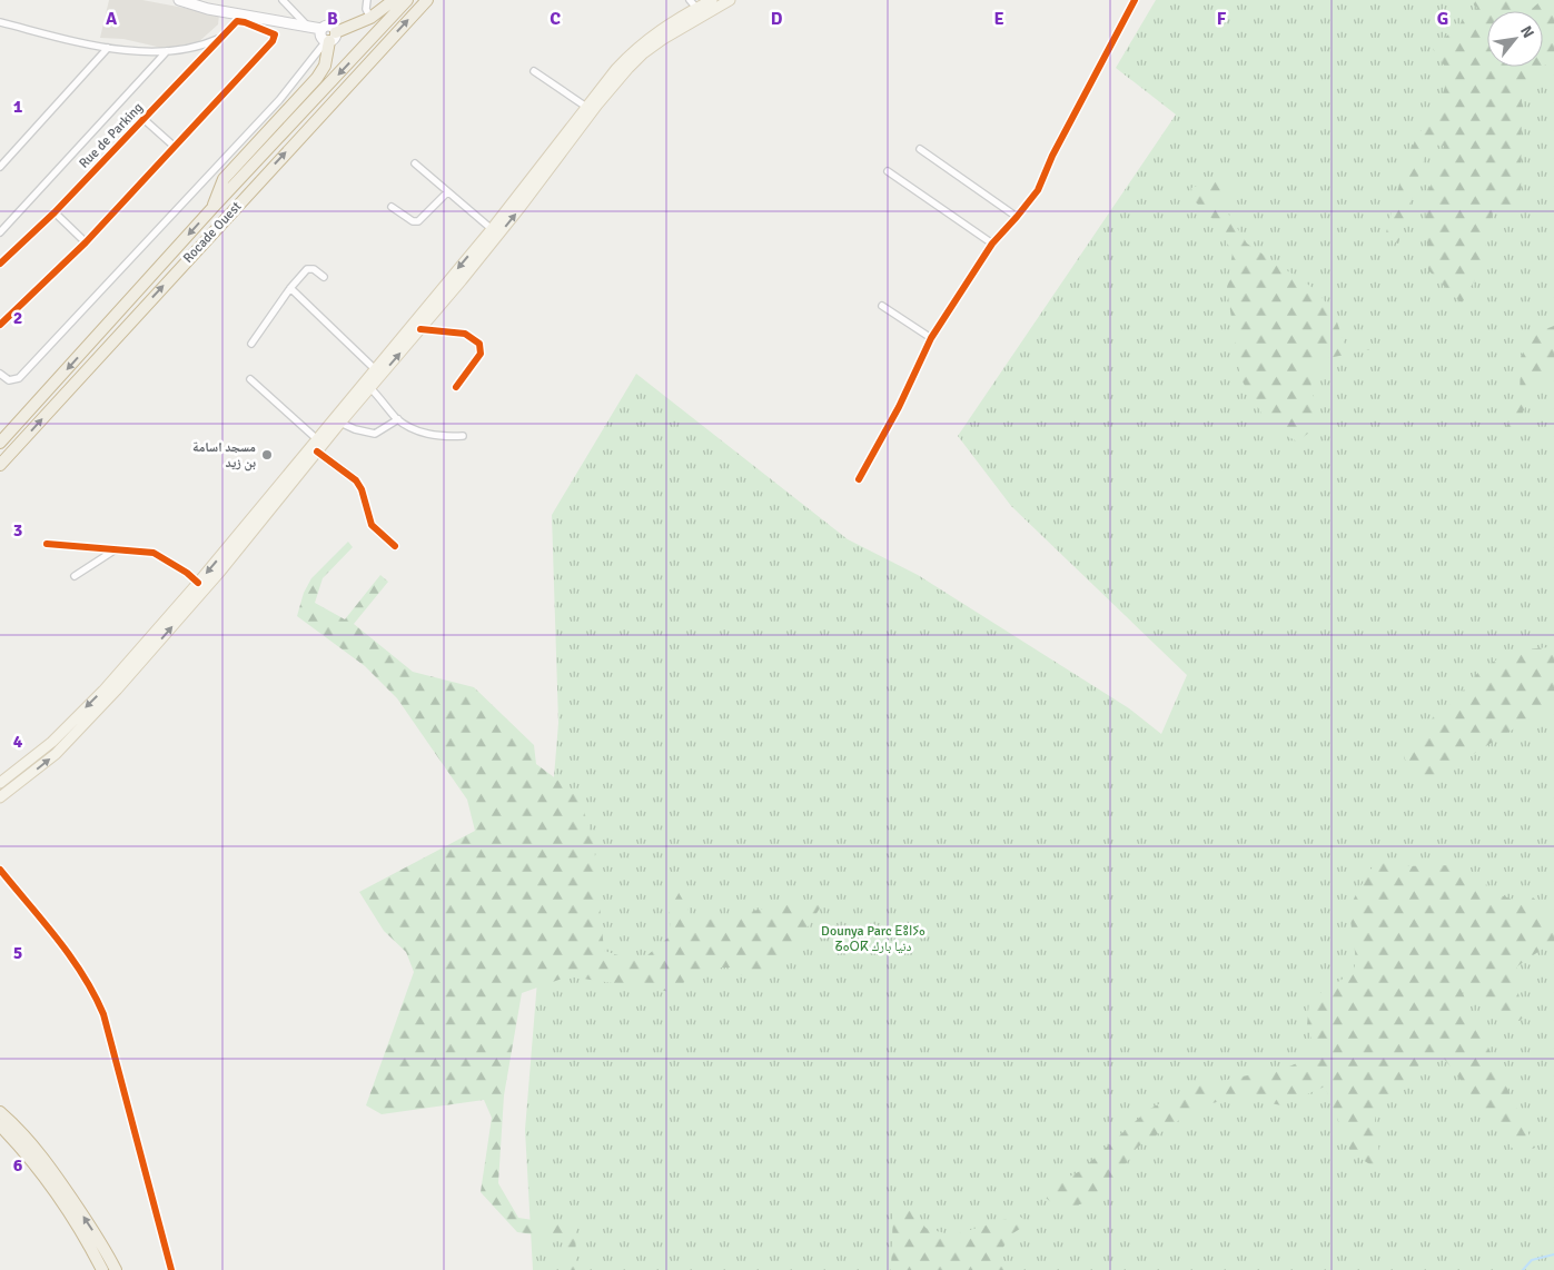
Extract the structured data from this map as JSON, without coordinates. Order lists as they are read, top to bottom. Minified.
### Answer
{"streets":{"highway":["Rocade Ouest"],"street":["Rue de Parking"]},"parks":["Dounya Parc ⴹⵓⵏⵢⴰ ⵒⴰⵔⴽ دنيا بارك"],"places":["مسجد اسامة بن زيد"],"north":"top right","grid":{"columns":["A","B","C","D","E","F","G"],"rows":["1","2","3","4","5","6"]}}
